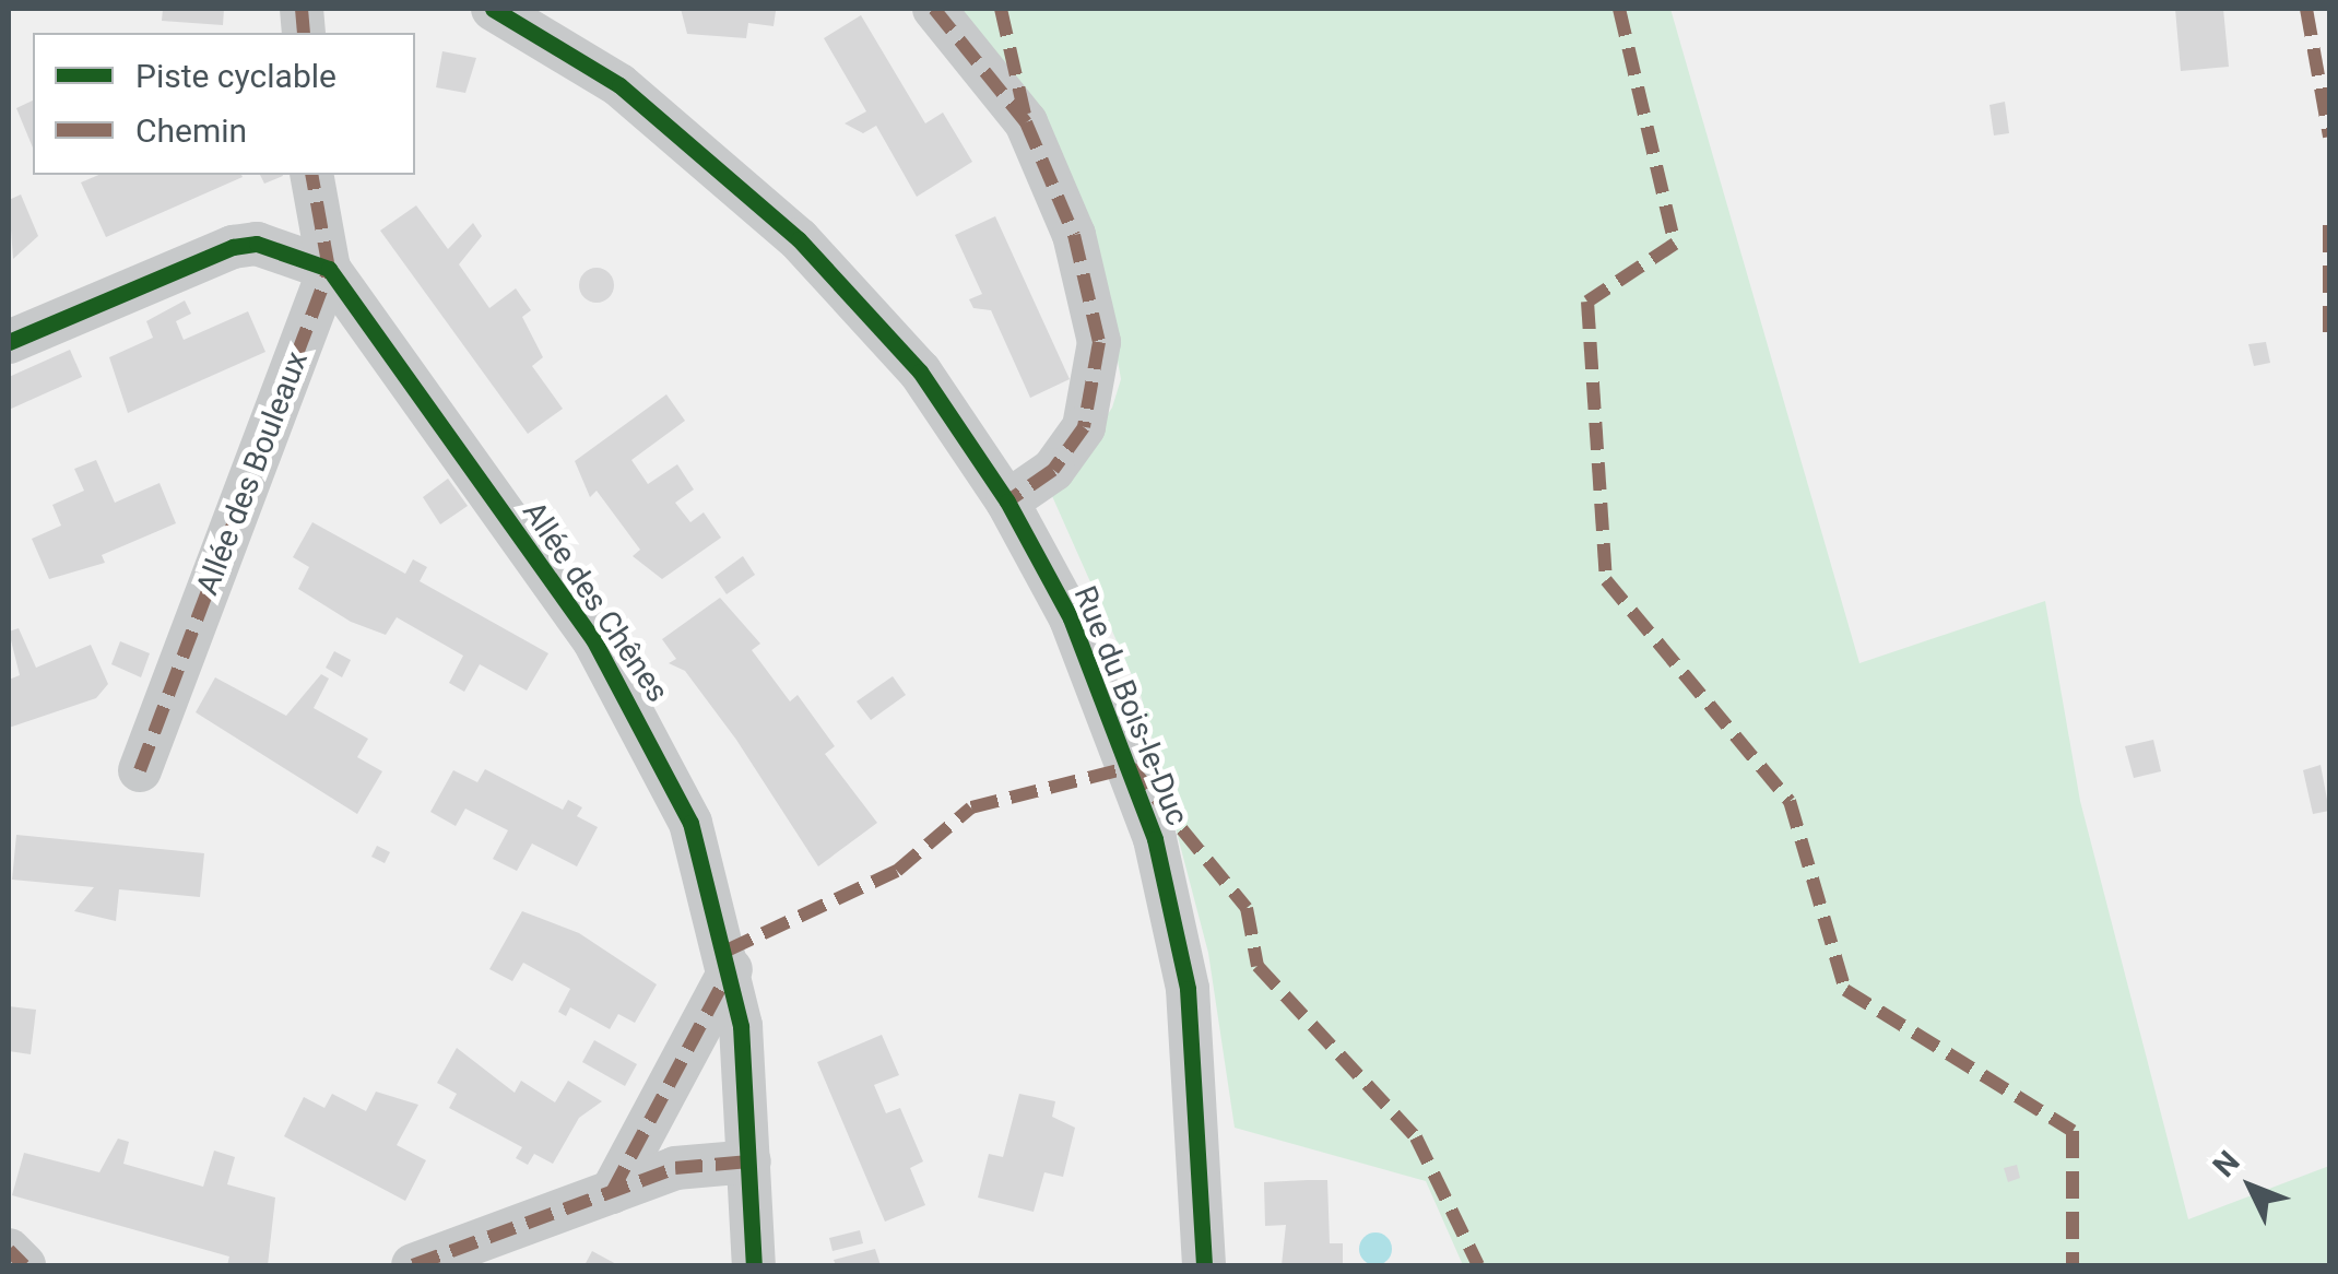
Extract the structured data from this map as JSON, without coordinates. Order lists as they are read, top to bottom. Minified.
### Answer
{"streets":{"street":["Allée des Bouleaux","Allée des Chênes","Rue du Bois-le-Duc"]},"crossings":[["Allée des Bouleaux","Allée des Chênes"]],"legend":["Piste cyclable","Chemin"],"north":"top left"}
